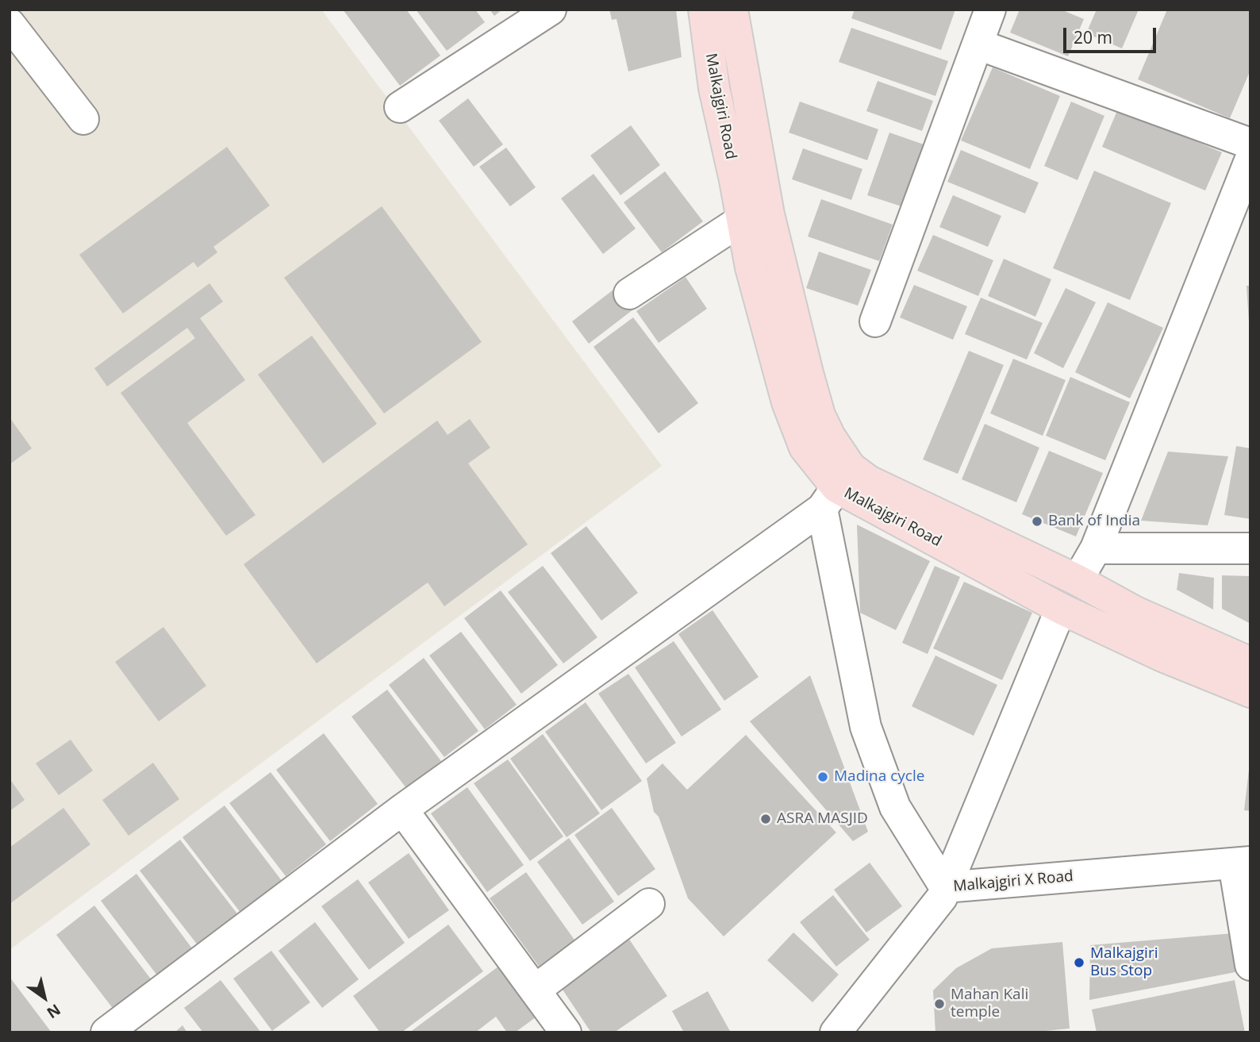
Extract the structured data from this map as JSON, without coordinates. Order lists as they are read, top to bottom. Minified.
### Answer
{"streets":{"main road":["Malkajgiri Road"],"street":["Malkajgiri X Road"]},"crossings":[["Malkajgiri Road","Malkajgiri X Road"]],"places":["Bank of India","Madina cycle","ASRA MASJID","Malkajgiri Bus Stop","Mahan Kali temple"],"scale_bar":"20 m","north":"bottom right"}
